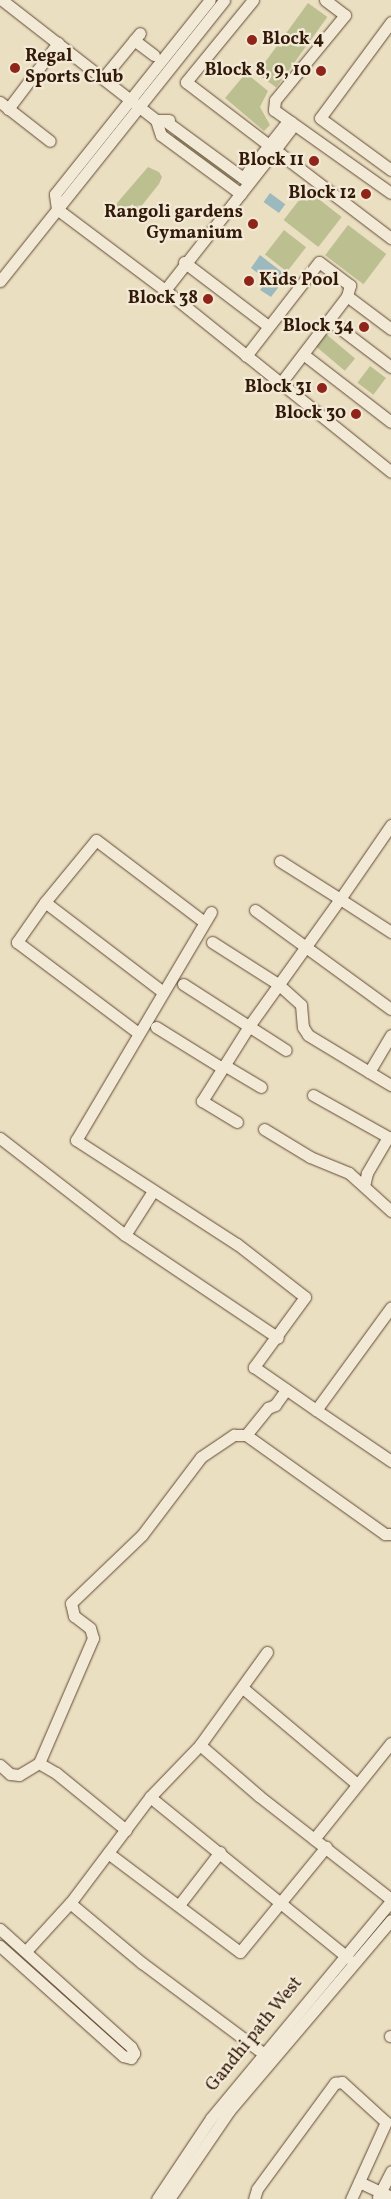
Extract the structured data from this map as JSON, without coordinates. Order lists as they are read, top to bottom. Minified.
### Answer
{"streets":{"street":["Gandhi path West"]},"places":["Block 4","Regal Sports Club","Block 8, 9, 10","Block 11","Block 12","Rangoli gardens Gymanium","Kids Pool","Block 38","Block 34","Block 31","Block 30"]}
